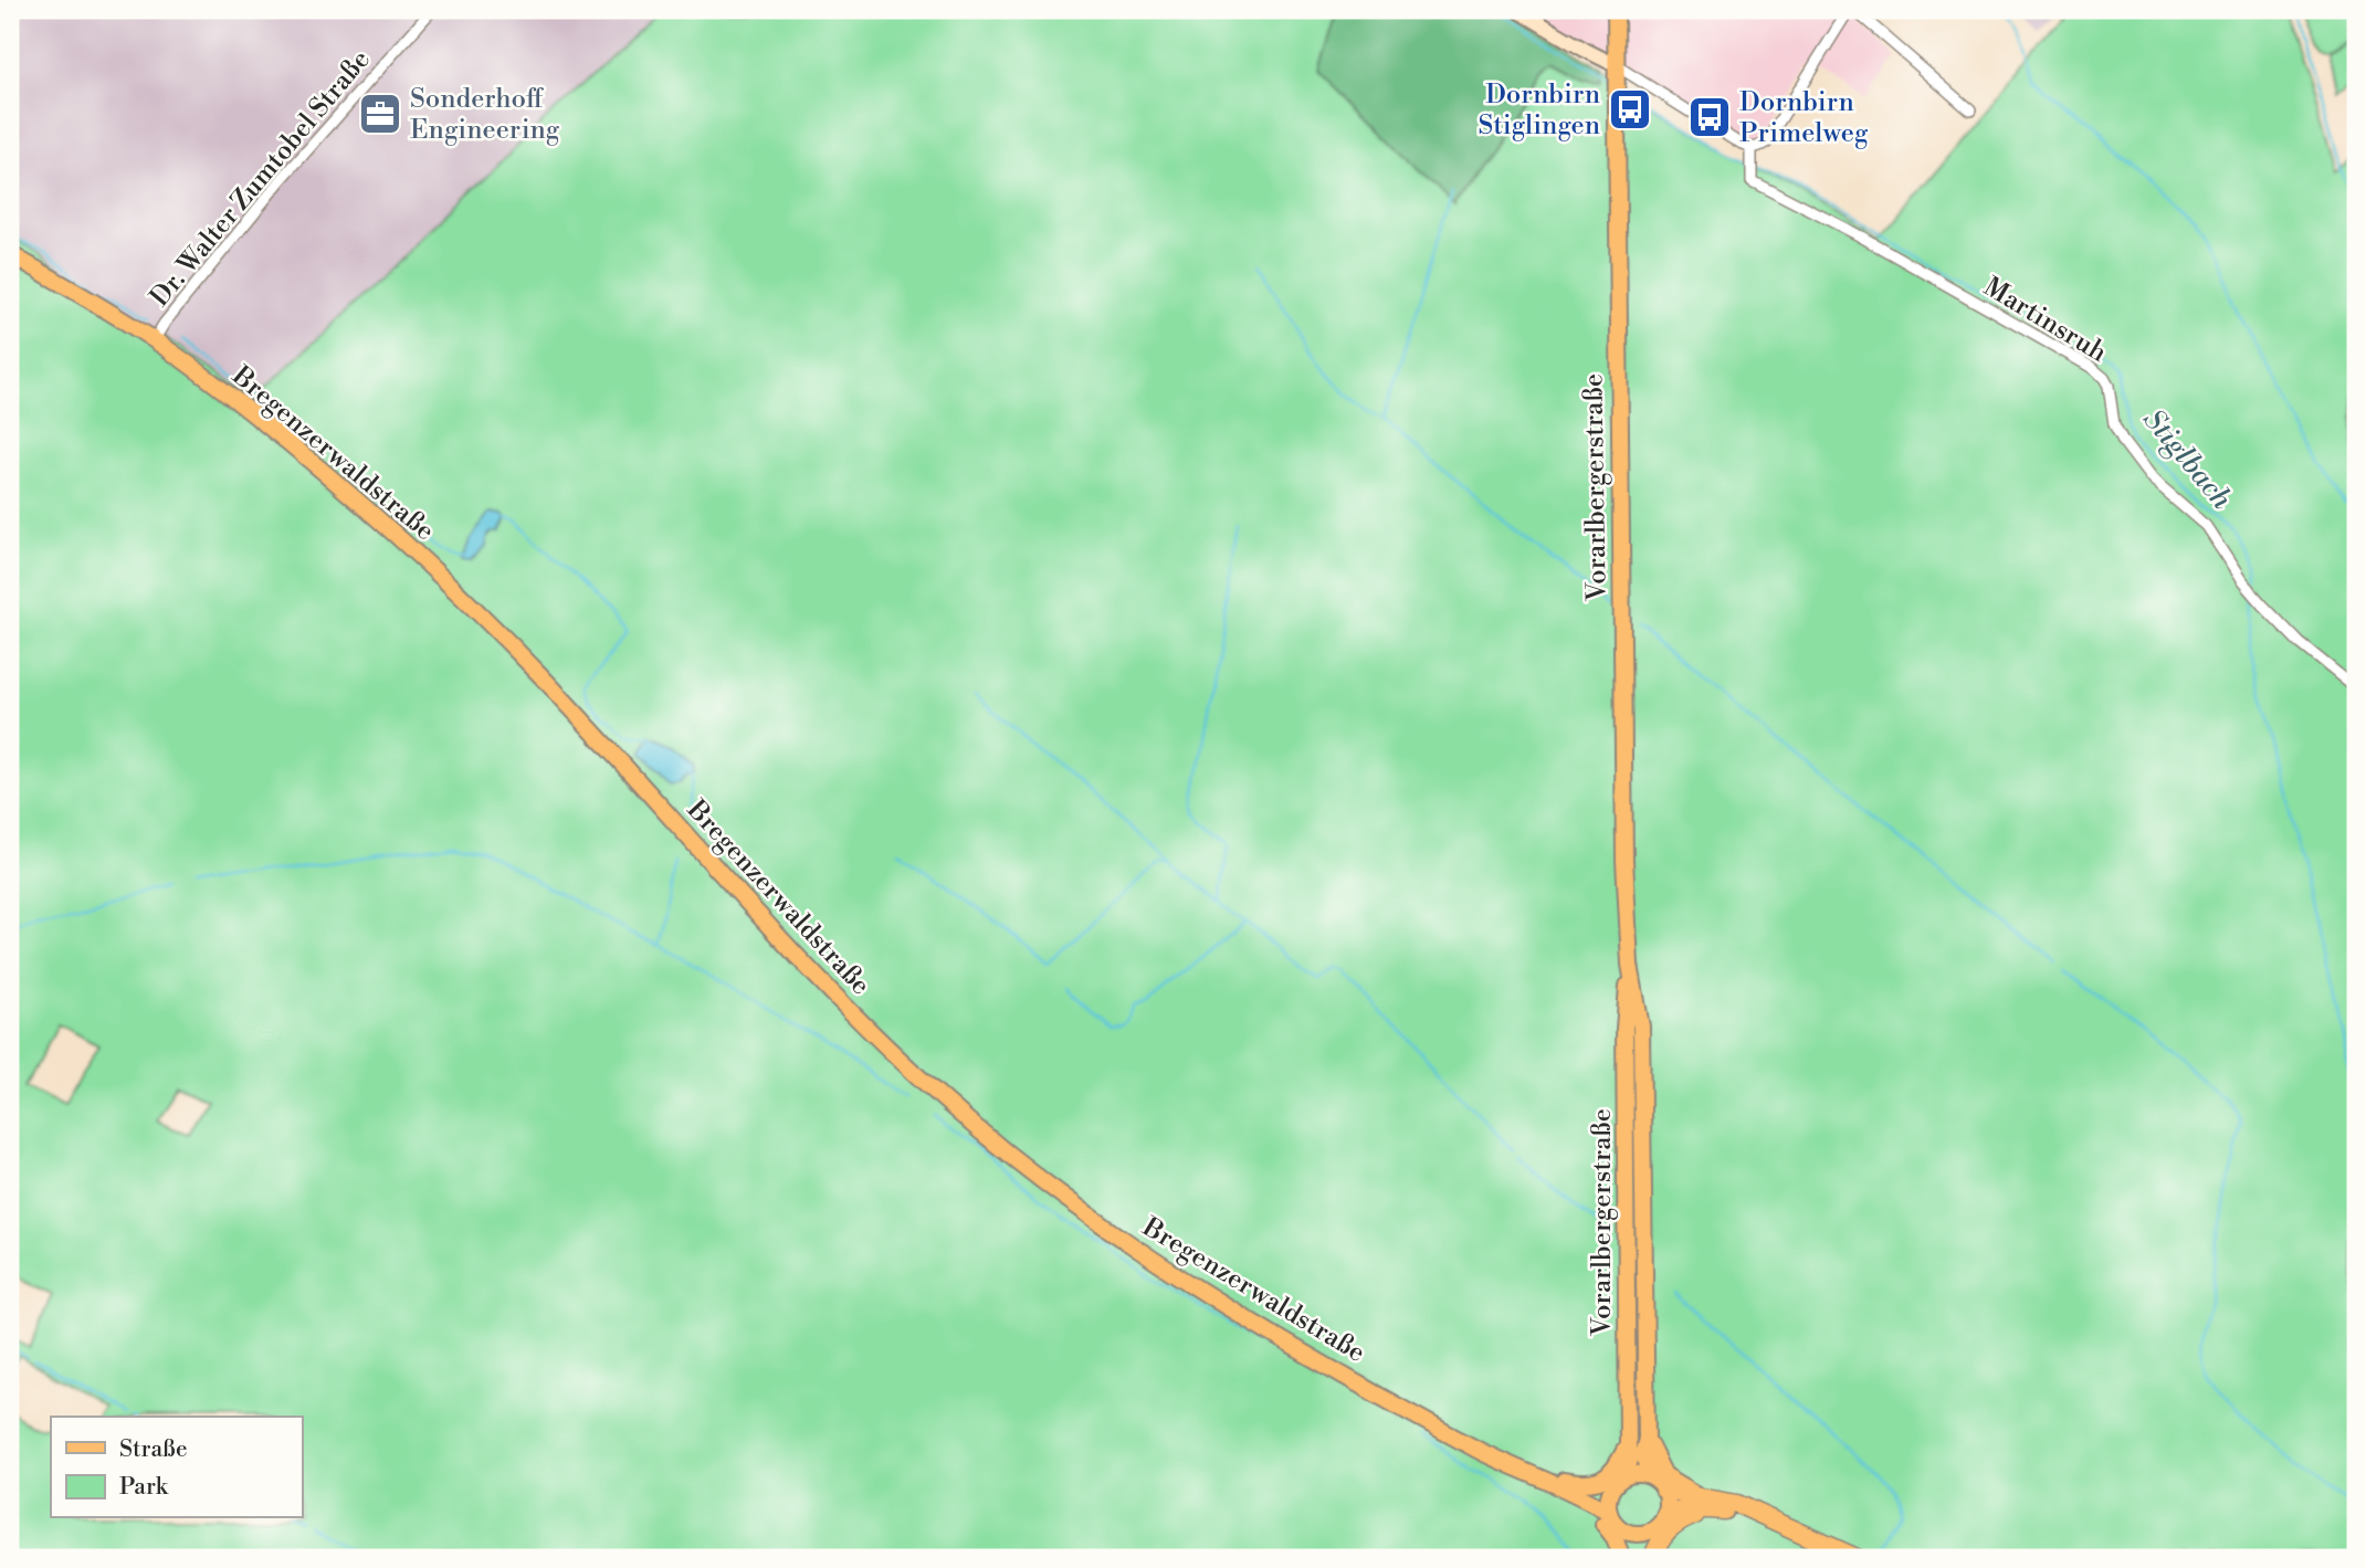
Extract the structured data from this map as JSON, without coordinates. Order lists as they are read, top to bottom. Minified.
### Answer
{"streets":{"main road":["Bregenzerwaldstraße","Vorarlbergerstraße"],"street":["Dr. Walter Zumtobel Straße","Martinsruh"]},"crossings":[["Dr. Walter Zumtobel Straße","Bregenzerwaldstraße"],["Bregenzerwaldstraße","Vorarlbergerstraße"]],"water":["Stiglbach"],"places":{"bus stop":["Dornbirn Stiglingen","Dornbirn Primelweg"],"office":["Sonderhoff Engineering"]},"legend":["Straße","Park"]}
